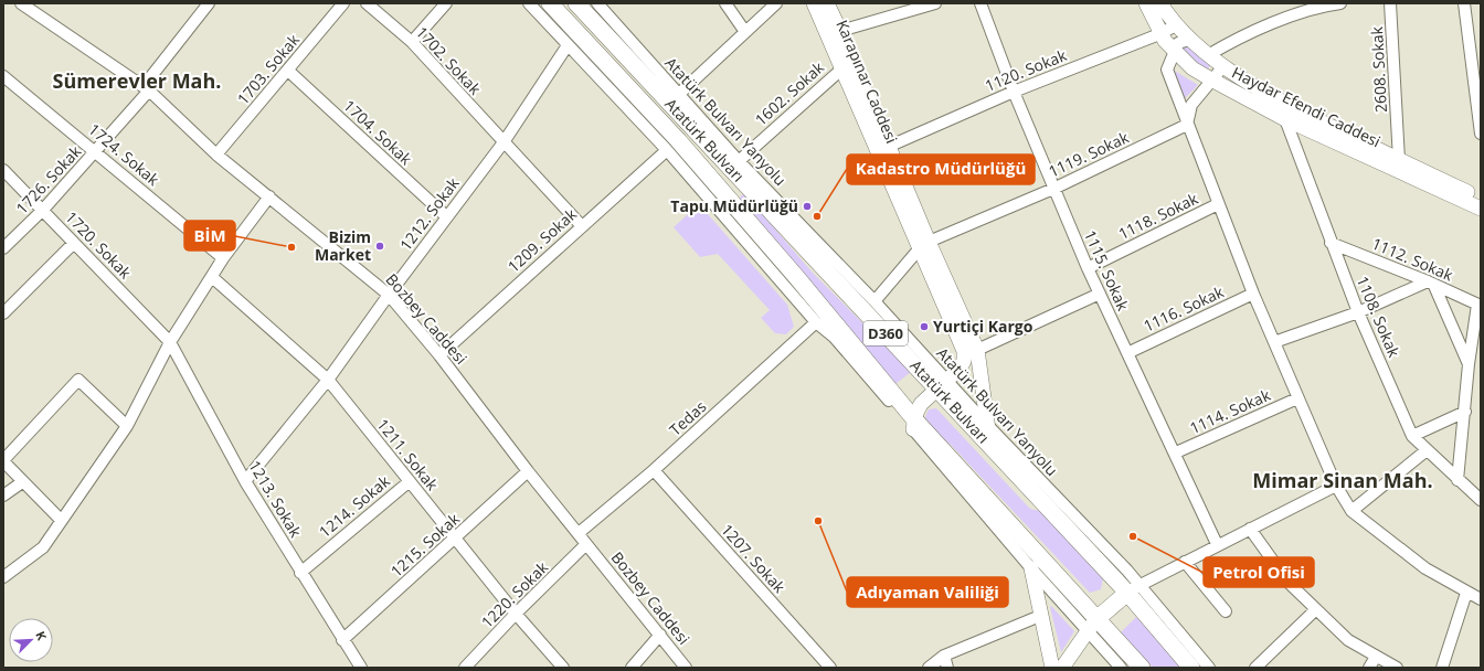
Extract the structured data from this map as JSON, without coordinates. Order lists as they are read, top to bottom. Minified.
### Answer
{"streets":{"highway":["Atatürk Bulvarı","D360"],"main road":["Karapınar Caddesi","Haydar Efendi Caddesi"],"street":["1702. Sokak","1703. Sokak","2608. Sokak","1120. Sokak","1602. Sokak","Atatürk Bulvarı Yanyolu","1704. Sokak","1724. Sokak","1119. Sokak","1726. Sokak","1212. Sokak","1118. Sokak","1209. Sokak","1720. Sokak","1112. Sokak","1115. Sokak","1116. Sokak","1108. Sokak","Bozbey Caddesi","1114. Sokak","Tedas","1211. Sokak","1213. Sokak","1214. Sokak","1215. Sokak","1207. Sokak","1220. Sokak"]},"crossings":[["1702. Sokak","1212. Sokak"],["1702. Sokak","1209. Sokak"],["1703. Sokak","1704. Sokak"],["1703. Sokak","Bozbey Caddesi"],["2608. Sokak","Haydar Efendi Caddesi"],["1120. Sokak","Karapınar Caddesi"],["1120. Sokak","Haydar Efendi Caddesi"],["1120. Sokak","1115. Sokak"],["Karapınar Caddesi","1602. Sokak"],["Karapınar Caddesi","Atatürk Bulvarı Yanyolu"],["Karapınar Caddesi","Atatürk Bulvarı"],["Karapınar Caddesi","1119. Sokak"],["1602. Sokak","Atatürk Bulvarı Yanyolu"],["Haydar Efendi Caddesi","1108. Sokak"],["Atatürk Bulvarı Yanyolu","Atatürk Bulvarı"],["1704. Sokak","1212. Sokak"],["1724. Sokak","1726. Sokak"],["1119. Sokak","1115. Sokak"],["1726. Sokak","1720. Sokak"],["1726. Sokak","Bozbey Caddesi"],["1212. Sokak","Bozbey Caddesi"],["1212. Sokak","1211. Sokak"],["1212. Sokak","1213. Sokak"],["1118. Sokak","1115. Sokak"],["1209. Sokak","Bozbey Caddesi"],["1720. Sokak","1213. Sokak"],["1112. Sokak","1108. Sokak"],["1115. Sokak","1116. Sokak"],["1115. Sokak","1114. Sokak"],["Bozbey Caddesi","Tedas"],["Bozbey Caddesi","1215. Sokak"],["Bozbey Caddesi","1220. Sokak"],["Tedas","1207. Sokak"],["1211. Sokak","1214. Sokak"],["1211. Sokak","1215. Sokak"],["1211. Sokak","1220. Sokak"],["1213. Sokak","1214. Sokak"],["1213. Sokak","1215. Sokak"]],"districts":["Sümerevler Mah.","Mimar Sinan Mah."],"places":["Tapu Müdürlüğü","Kadastro Müdürlüğü","Bizim Market","BİM","Yurtiçi Kargo","Adıyaman Valiliği","Petrol Ofisi"],"north":"top right"}
